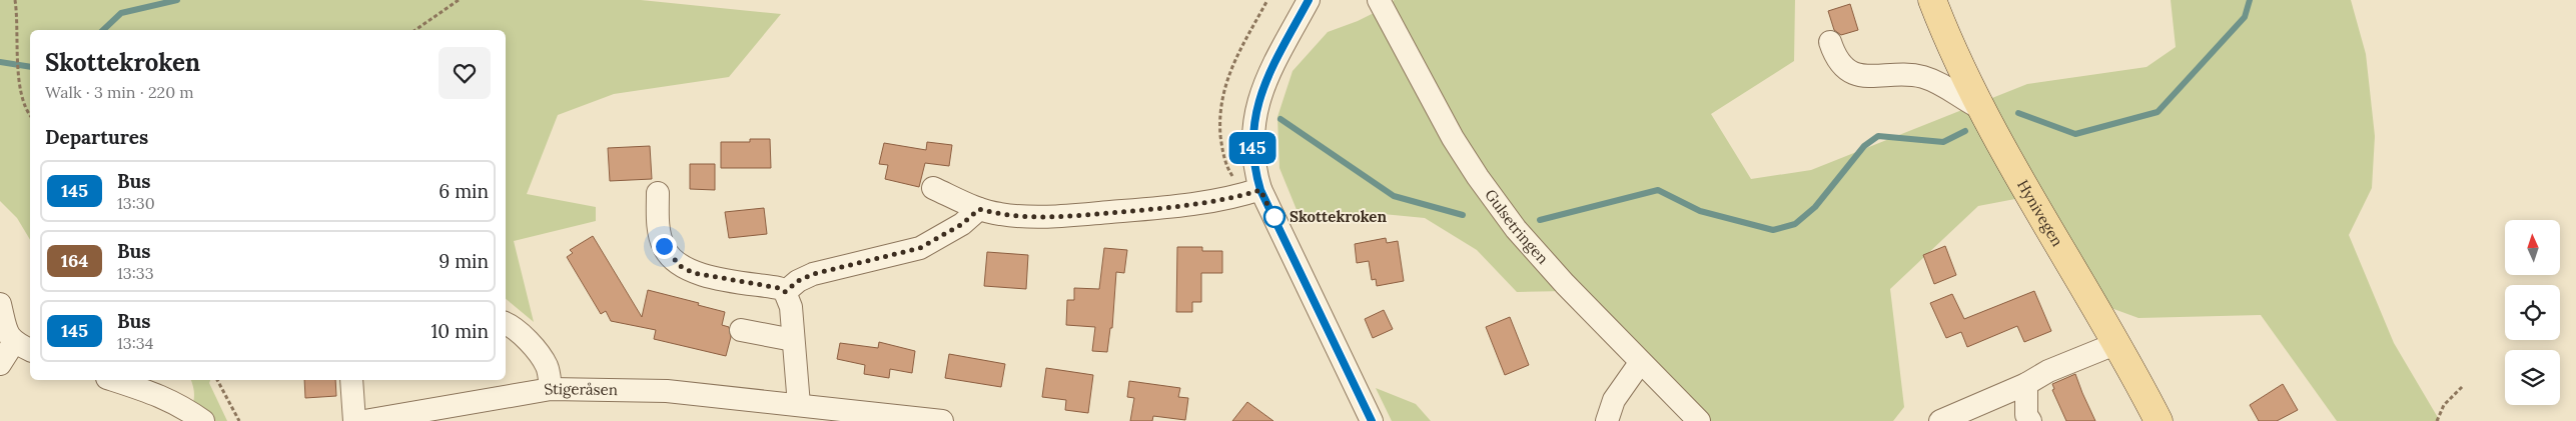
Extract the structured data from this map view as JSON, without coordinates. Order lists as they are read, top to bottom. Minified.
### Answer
{"streets":{"main road":["Hynivegen"],"street":["Gulsetringen","Stigeråsen"]},"places":["Skottekroken"],"lines":["bus line 145"],"north":"top","page":{"on_map":"145","heading":[["Skottekroken","Walk · 3 min · 220 m"],"Departures"],"list":[{"mark":"145","name":"Bus","note":"13:30","value":"6 min"},{"mark":"164","name":"Bus","note":"13:33","value":"9 min"},{"mark":"145","name":"Bus","note":"13:34","value":"10 min"}]}}
